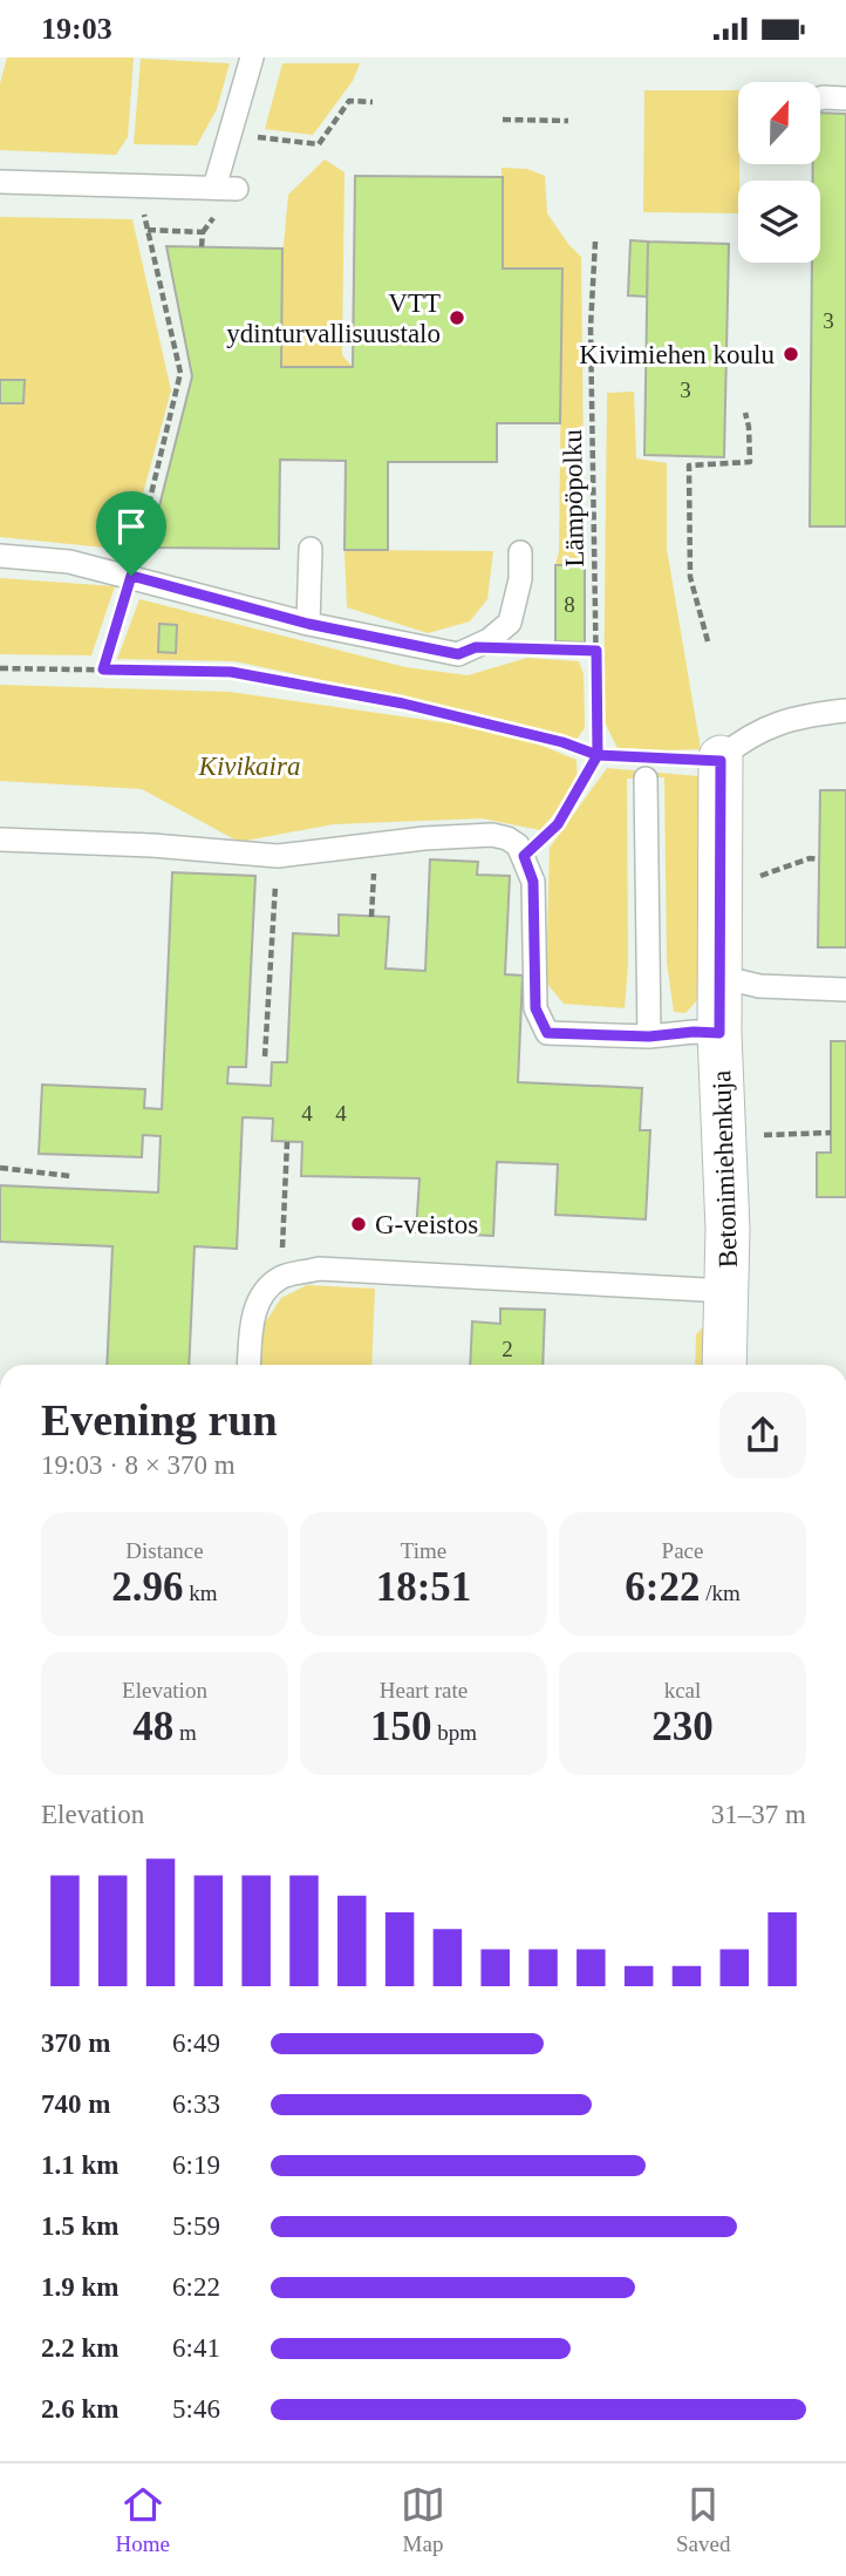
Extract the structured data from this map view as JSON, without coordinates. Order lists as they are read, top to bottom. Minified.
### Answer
{"streets":{"street":["Betonimiehenkuja"],"path":["Lämpöpolku"]},"parks":["Kivikaira"],"places":["VTT ydinturvallisuustalo","Kivimiehen koulu","G-veistos"],"house_numbers":["3","3","8","4","4","2"],"north":"top","page":{"status":"19:03","heading":["Evening run","19:03 · 8 × 370 m"],"stats":[["Distance","2.96 km"],["Time","18:51"],["Pace","6:22 /km"],["Elevation","48 m"],["Heart rate","150 bpm"],["kcal","230"]],"chart":["Elevation","31–37 m"],"list":[{"name":"370 m","note":"6:49"},{"name":"740 m","note":"6:33"},{"name":"1.1 km","note":"6:19"},{"name":"1.5 km","note":"5:59"},{"name":"1.9 km","note":"6:22"},{"name":"2.2 km","note":"6:41"},{"name":"2.6 km","note":"5:46"}],"tabs":["Home","Map","Saved"]}}
